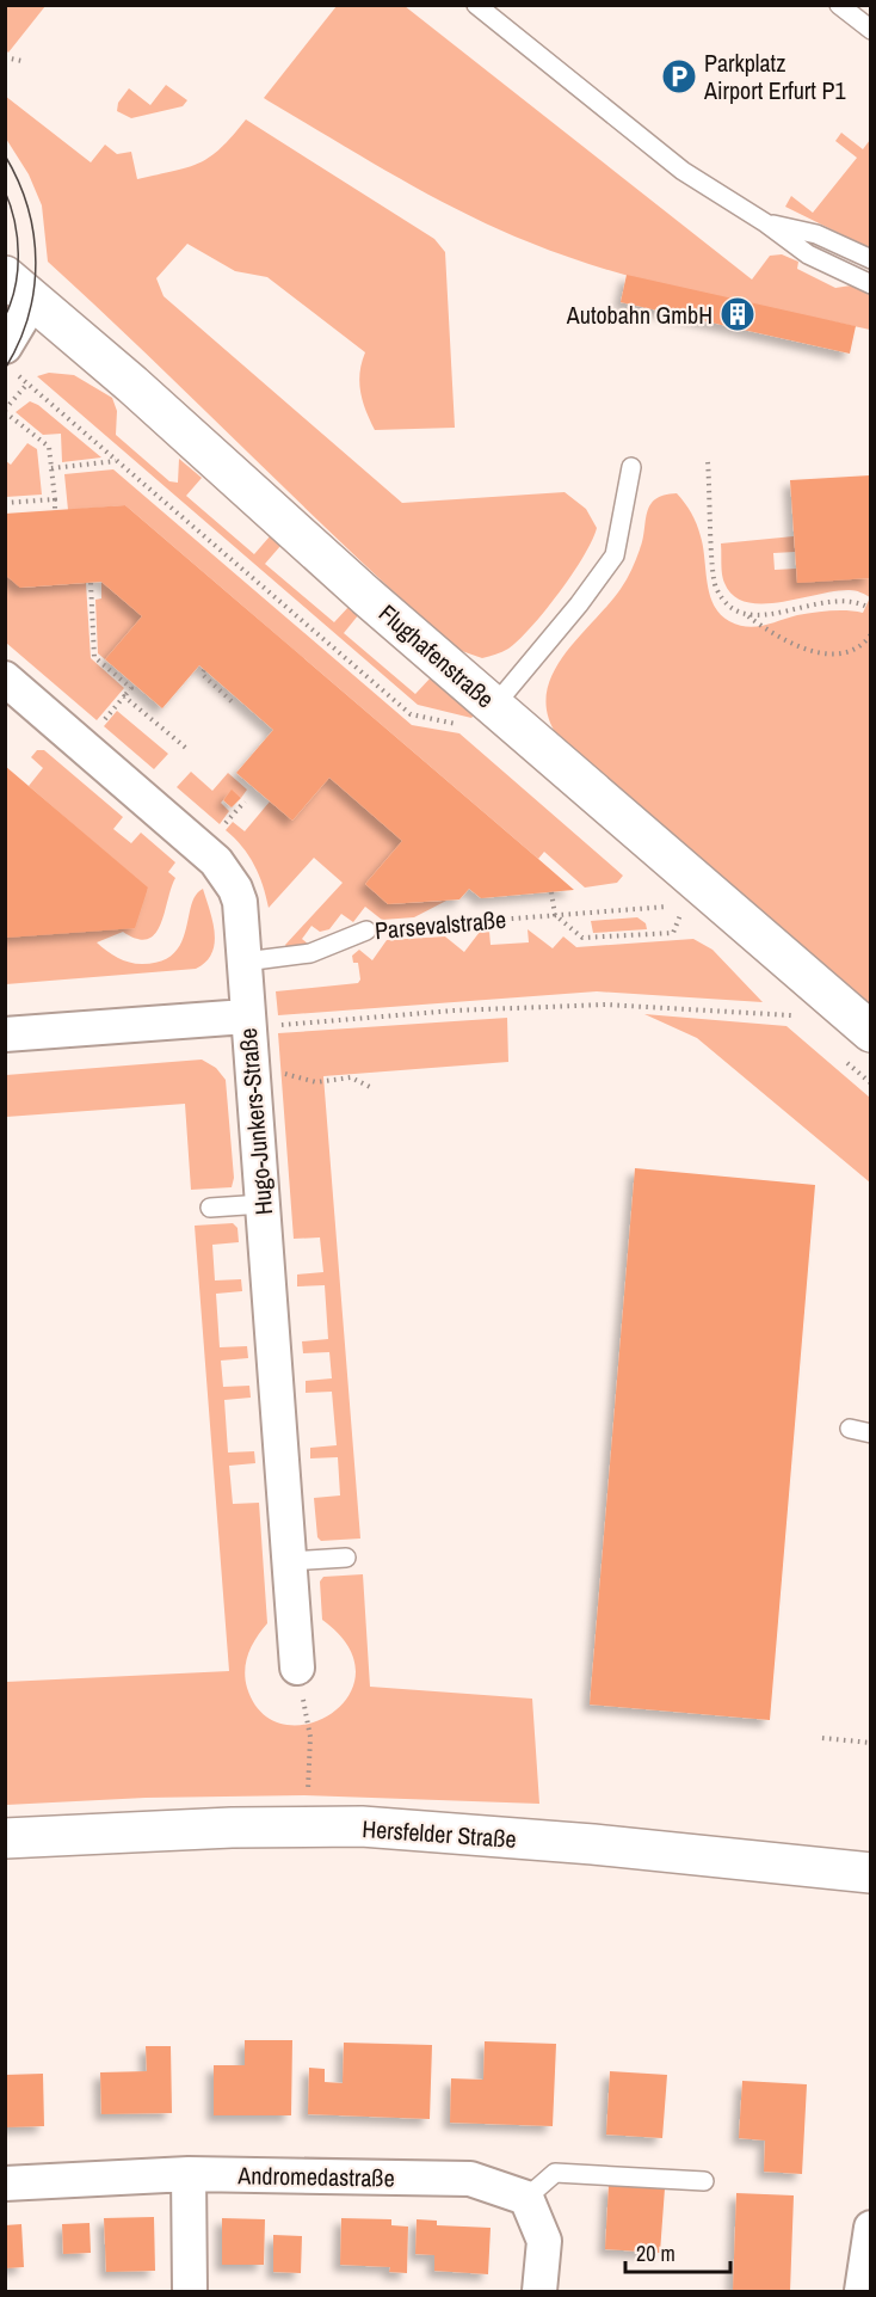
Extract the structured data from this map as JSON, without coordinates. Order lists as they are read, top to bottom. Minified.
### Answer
{"streets":{"street":["Flughafenstraße","Hugo-Junkers-Straße","Hersfelder Straße","Andromedastraße"],"lane":["Parsevalstraße"]},"crossings":[["Parsevalstraße","Hugo-Junkers-Straße"]],"places":{"parking":["Parkplatz Airport Erfurt P1"],"building":["Autobahn GmbH"]},"scale_bar":"20 m"}
